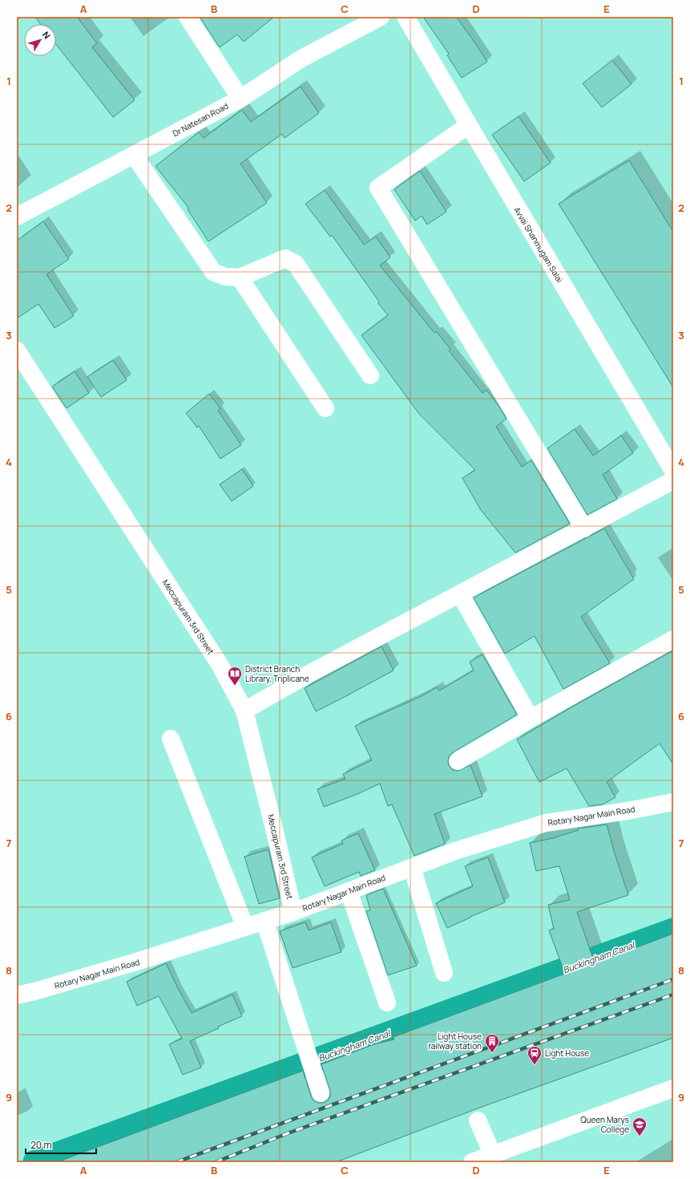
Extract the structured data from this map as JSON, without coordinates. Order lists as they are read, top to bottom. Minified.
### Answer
{"streets":{"street":["Dr Natesan Road","Avvai Shanmugam Salai","Meccapuram 3rd Street","Rotary Nagar Main Road"]},"crossings":[["Meccapuram 3rd Street","Rotary Nagar Main Road"]],"water":["Buckingham Canal"],"places":{"library":["District Branch Library, Triplicane"],"building":["Light House railway station"],"station":["Light House"],"school or university":["Queen Marys College"]},"scale_bar":"20 m","north":"top right","grid":{"columns":["A","B","C","D","E"],"rows":["1","2","3","4","5","6","7","8","9"]}}
